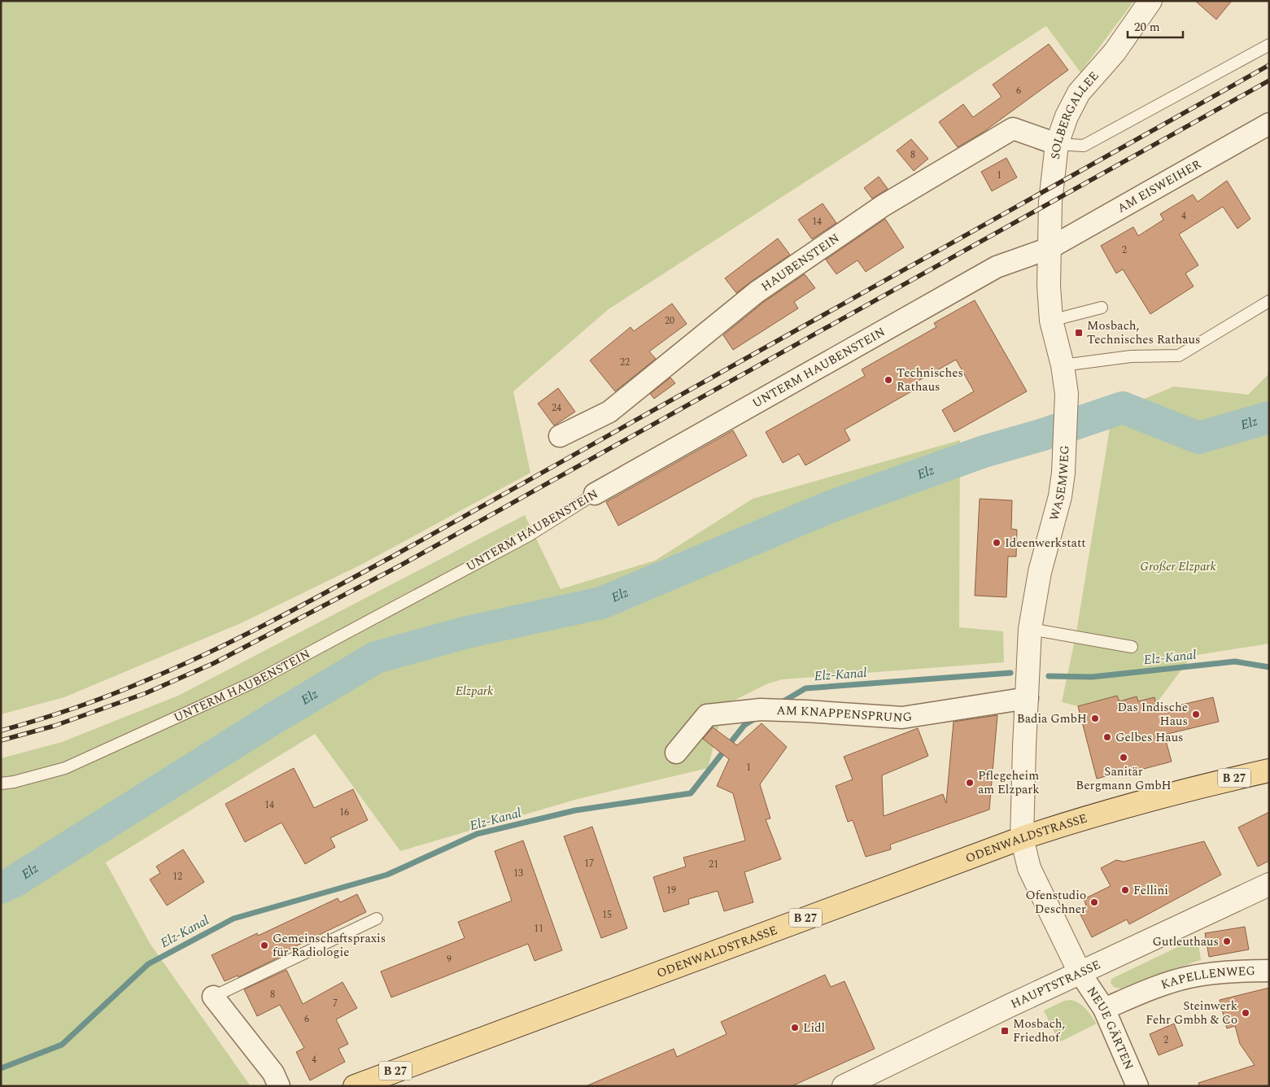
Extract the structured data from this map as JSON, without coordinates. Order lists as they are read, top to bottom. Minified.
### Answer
{"streets":{"main road":["B 27","ODENWALDSTRASSE"],"street":["SOLBERGALLEE","AM EISWEIHER","HAUBENSTEIN","UNTERM HAUBENSTEIN","WASEMWEG","AM KNAPPENSPRUNG","KAPELLENWEG","HAUPTSTRASSE","NEUE GÄRTEN"]},"crossings":[["SOLBERGALLEE","AM EISWEIHER"],["SOLBERGALLEE","HAUBENSTEIN"],["SOLBERGALLEE","UNTERM HAUBENSTEIN"],["SOLBERGALLEE","WASEMWEG"],["AM EISWEIHER","UNTERM HAUBENSTEIN"],["AM EISWEIHER","WASEMWEG"],["UNTERM HAUBENSTEIN","WASEMWEG"],["WASEMWEG","AM KNAPPENSPRUNG"],["WASEMWEG","ODENWALDSTRASSE"],["WASEMWEG","HAUPTSTRASSE"],["WASEMWEG","NEUE GÄRTEN"],["KAPELLENWEG","NEUE GÄRTEN"],["HAUPTSTRASSE","NEUE GÄRTEN"]],"water":["Elz","Elz-Kanal"],"parks":["Großer Elzpark","Elzpark"],"places":{"transit":["Mosbach, Technisches Rathaus","Mosbach, Friedhof"],"other":["Technisches Rathaus","Ideenwerkstatt","Das Indische Haus","Badia GmbH","Gelbes Haus","Sanitär Bergmann GmbH","Pflegeheim am Elzpark","Fellini","Ofenstudio Deschner","Gutleuthaus","Gemeinschaftspraxis für Radiologie","Steinwerk Fehr Gmbh & Co","Lidl"]},"house_numbers":["6","8","1","4","14","2","20","22","24","1","14","16","17","21","13","12","19","15","11","9","8","7","6","2","4"],"scale_bar":"20 m"}
